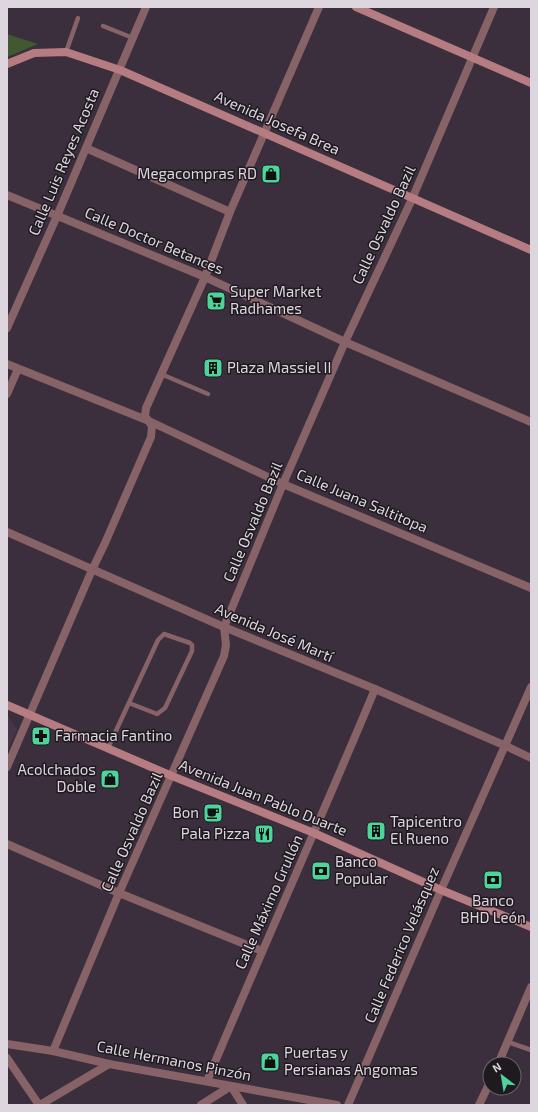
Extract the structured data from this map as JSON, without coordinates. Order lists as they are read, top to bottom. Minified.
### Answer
{"streets":{"main road":["Avenida Josefa Brea","Avenida Juan Pablo Duarte"],"street":["Calle Luis Reyes Acosta","Calle Osvaldo Bazil","Calle Doctor Betances","Calle Juana Saltitopa","Avenida José Martí","Calle Máximo Grullón","Calle Federico Velásquez","Calle Hermanos Pinzón"]},"crossings":[["Avenida Josefa Brea","Calle Luis Reyes Acosta"],["Avenida Josefa Brea","Calle Osvaldo Bazil"],["Calle Luis Reyes Acosta","Calle Doctor Betances"],["Calle Osvaldo Bazil","Calle Doctor Betances"],["Calle Osvaldo Bazil","Calle Juana Saltitopa"],["Calle Osvaldo Bazil","Avenida José Martí"],["Calle Osvaldo Bazil","Avenida Juan Pablo Duarte"],["Calle Osvaldo Bazil","Calle Hermanos Pinzón"],["Avenida José Martí","Calle Máximo Grullón"],["Avenida José Martí","Calle Federico Velásquez"],["Avenida Juan Pablo Duarte","Calle Máximo Grullón"],["Avenida Juan Pablo Duarte","Calle Federico Velásquez"],["Calle Máximo Grullón","Calle Hermanos Pinzón"]],"places":{"shop":["Megacompras RD","Acolchados Doble","Puertas y Persianas Angomas"],"supermarket":["Super Market Radhames"],"building":["Plaza Massiel II","Tapicentro El Rueno"],"pharmacy":["Farmacia Fantino"],"cafe":["Bon"],"restaurant":["Pala Pizza"],"bank":["Banco Popular","Banco BHD León"]},"north":"top left"}
